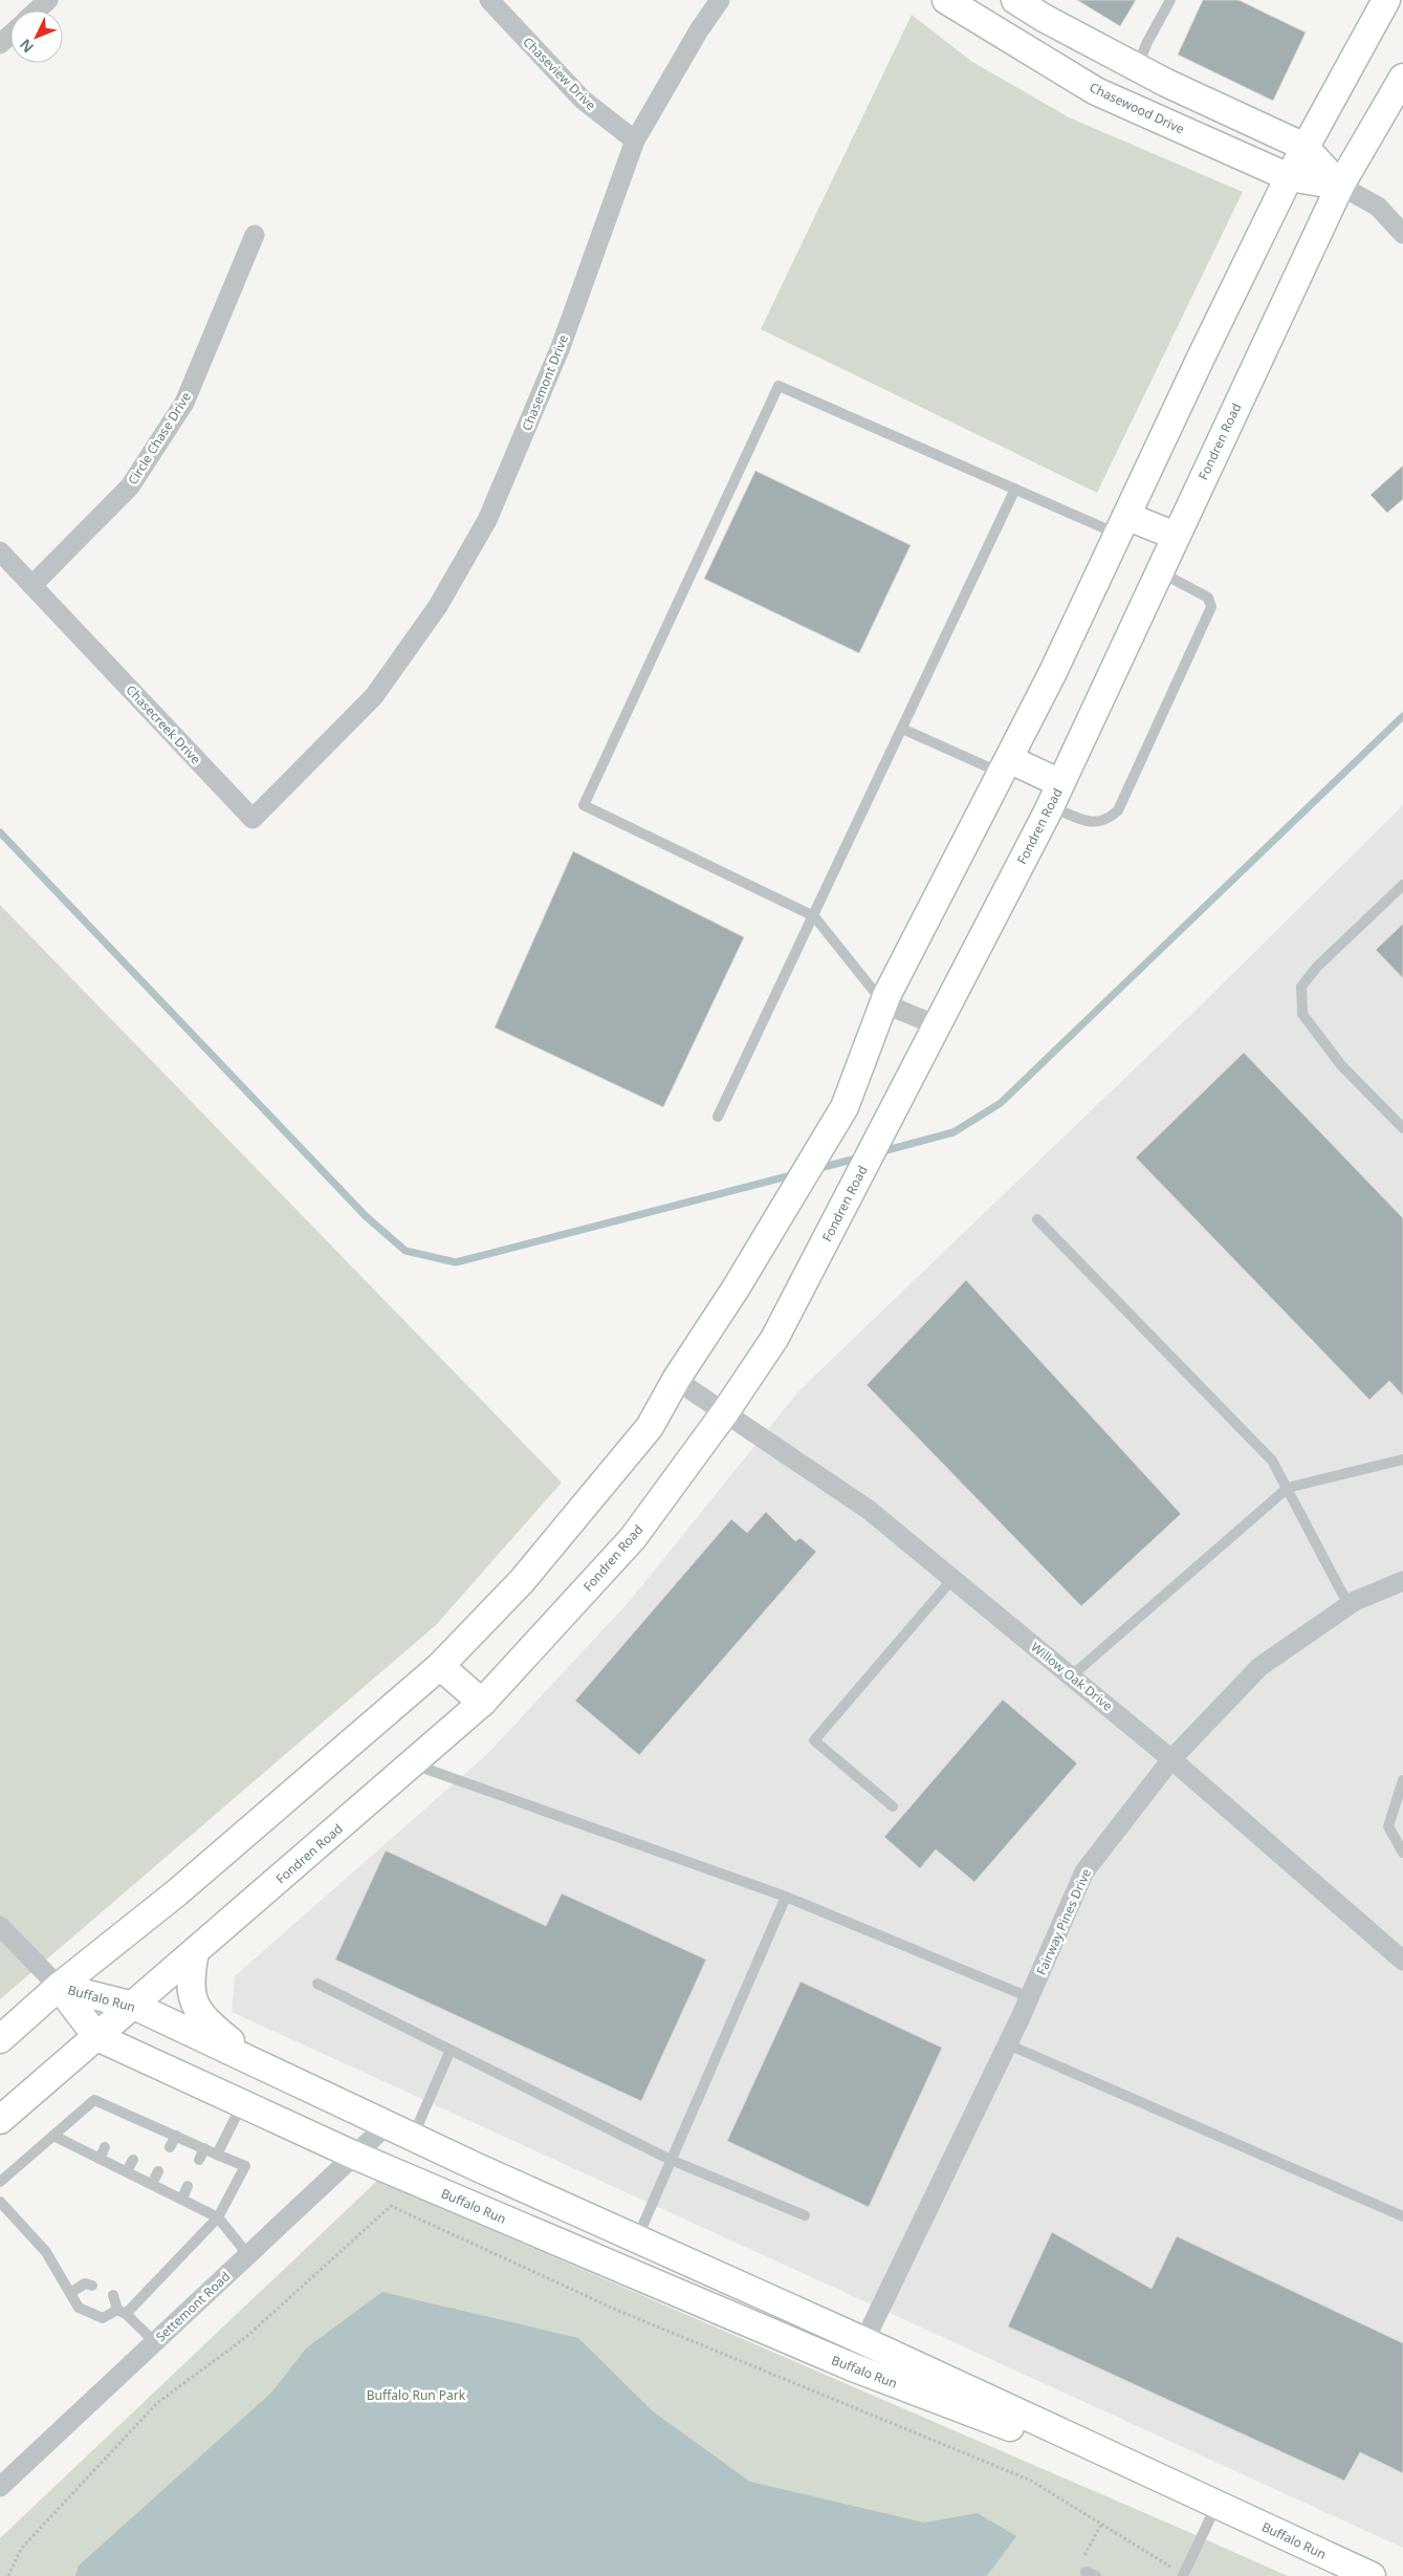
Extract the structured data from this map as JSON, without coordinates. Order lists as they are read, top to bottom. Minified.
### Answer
{"streets":{"main road":["Chasewood Drive","Fondren Road","Buffalo Run"],"street":["Chaseview Drive","Chasemont Drive","Circle Chase Drive","Chasecreek Drive","Willow Oak Drive","Fairway Pines Drive","Settemont Road"]},"crossings":[["Chaseview Drive","Chasemont Drive"],["Chasewood Drive","Fondren Road"],["Chasemont Drive","Chasecreek Drive"],["Circle Chase Drive","Chasecreek Drive"],["Fondren Road","Willow Oak Drive"],["Fondren Road","Buffalo Run"],["Willow Oak Drive","Fairway Pines Drive"],["Fairway Pines Drive","Buffalo Run"],["Buffalo Run","Settemont Road"]],"parks":["Buffalo Run Park"],"north":"bottom left"}
